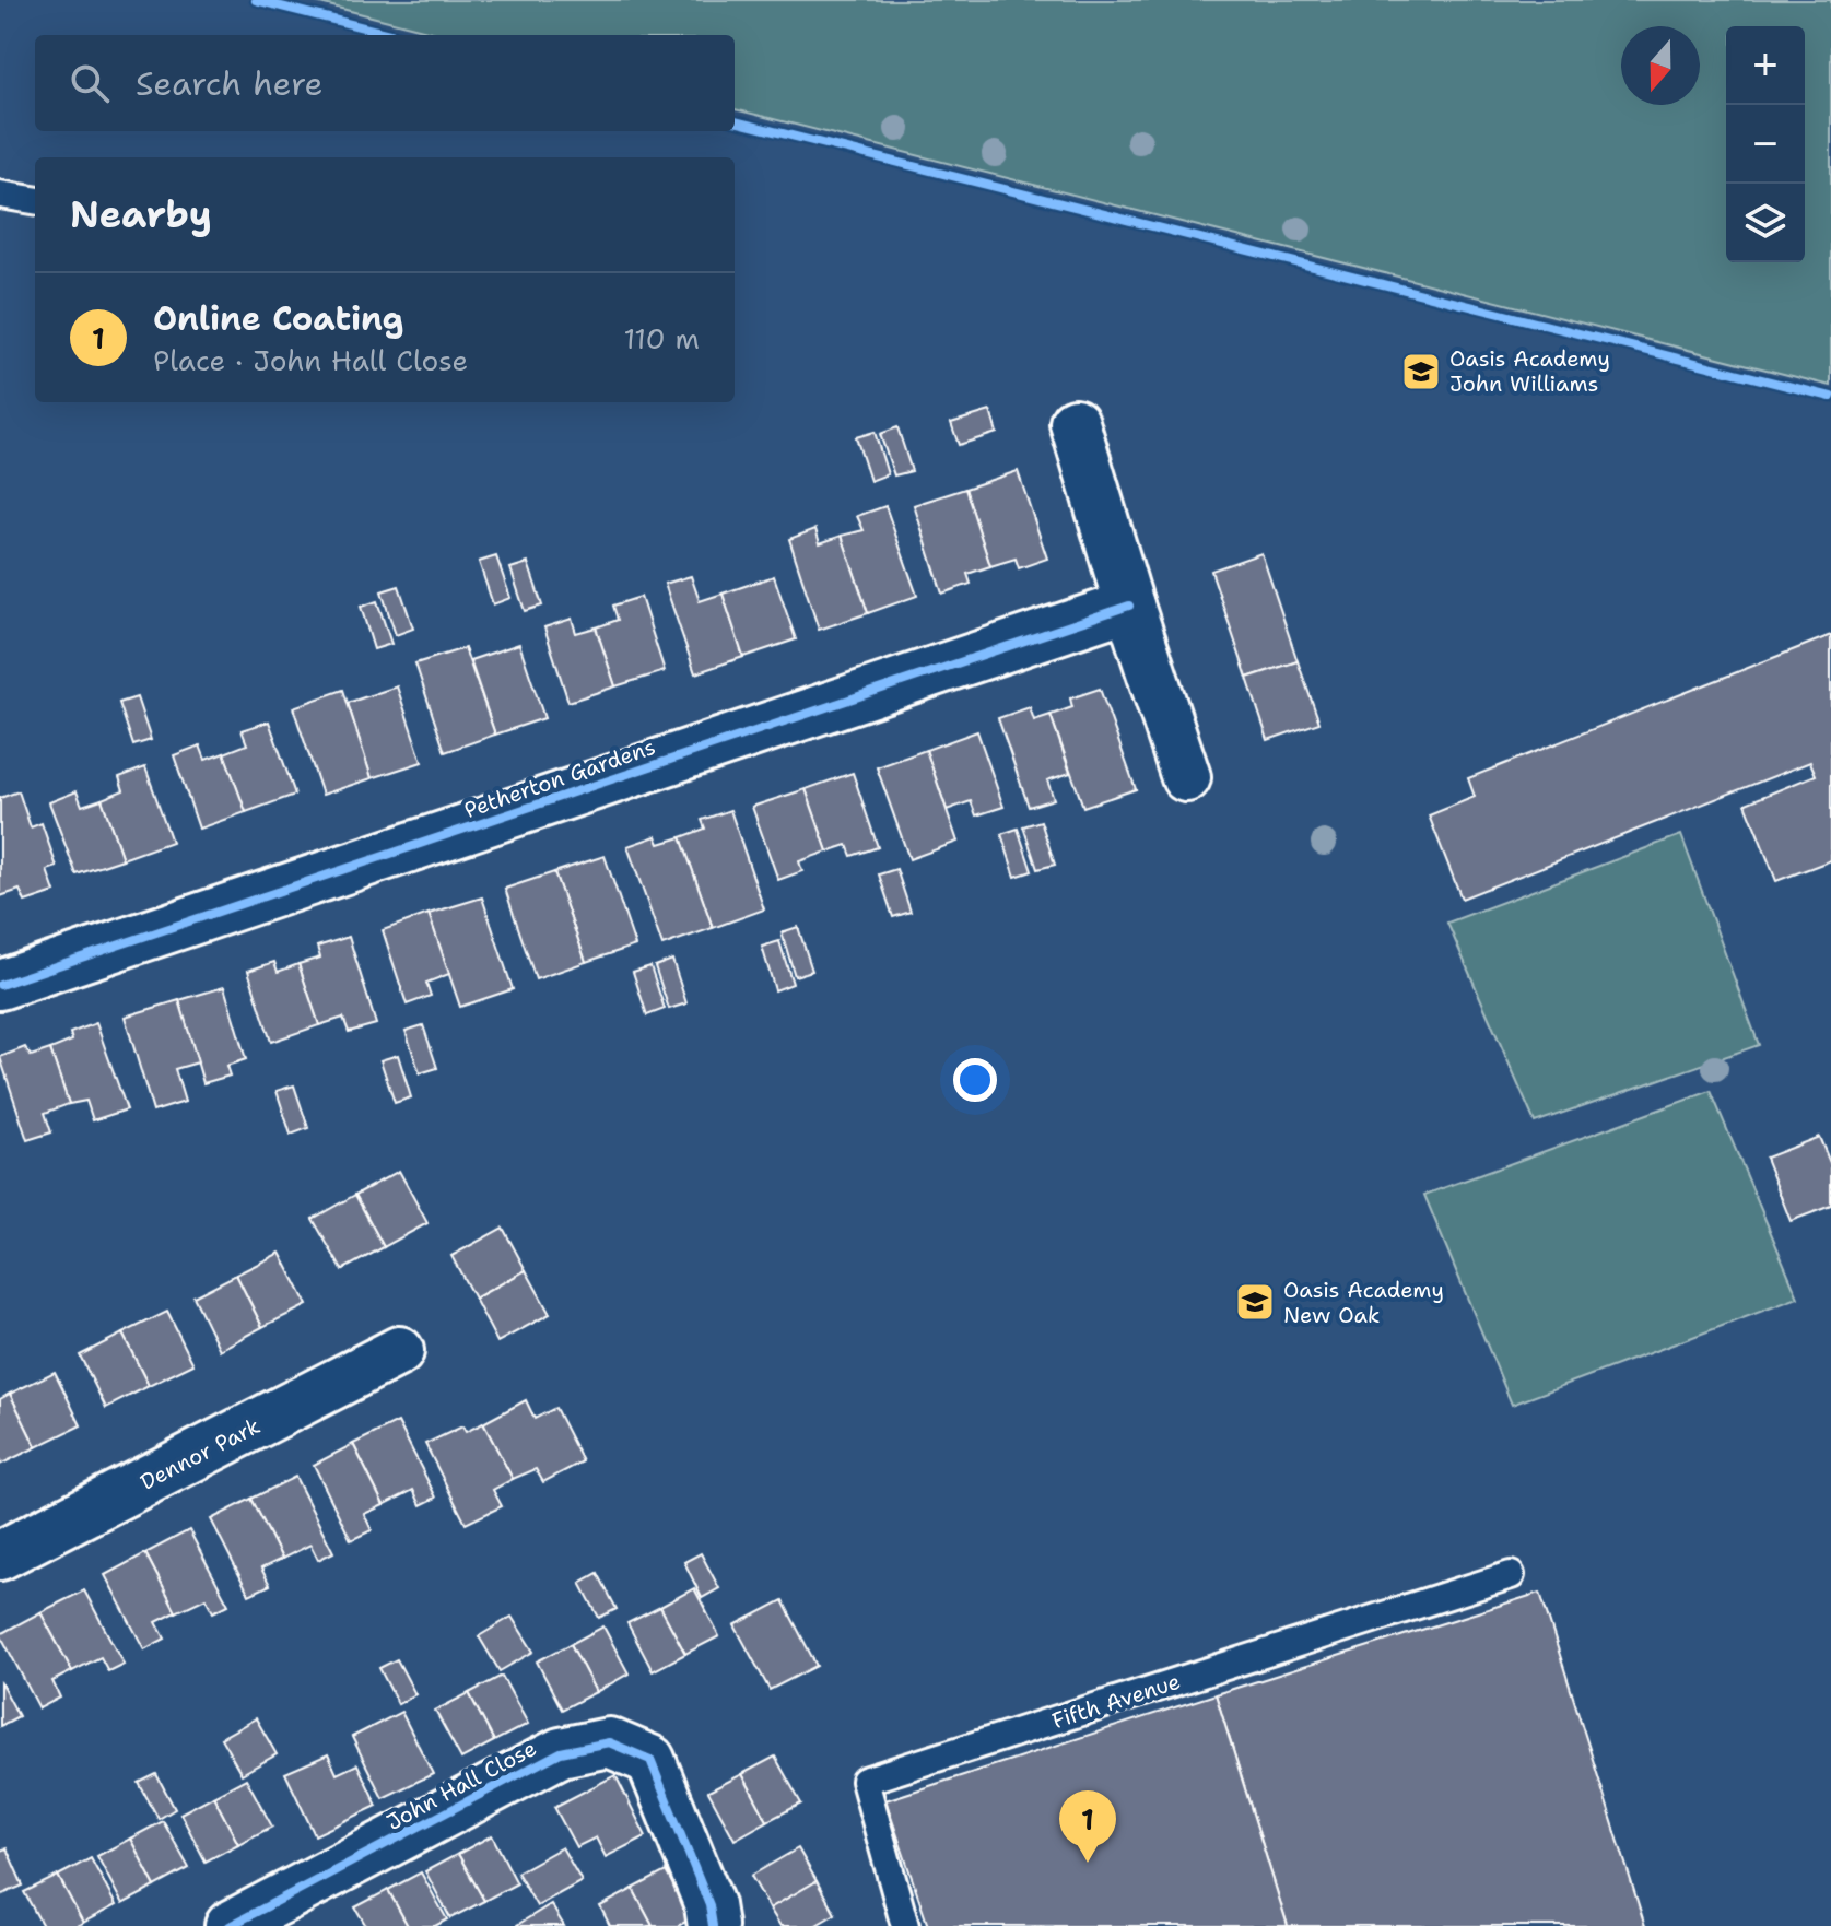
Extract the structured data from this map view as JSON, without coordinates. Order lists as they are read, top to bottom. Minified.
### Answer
{"streets":{"street":["Petherton Gardens","Dennor Park","John Hall Close"],"lane":["Fifth Avenue"]},"places":{"school or university":["Oasis Academy John Williams","Oasis Academy New Oak"]},"north":"bottom","page":{"map_buttons":["+","−"],"search":"Search here","heading":"Nearby","list":[{"mark":"1","name":"Online Coating","note":"Place · John Hall Close","value":"110 m"}],"pins":"1"}}
